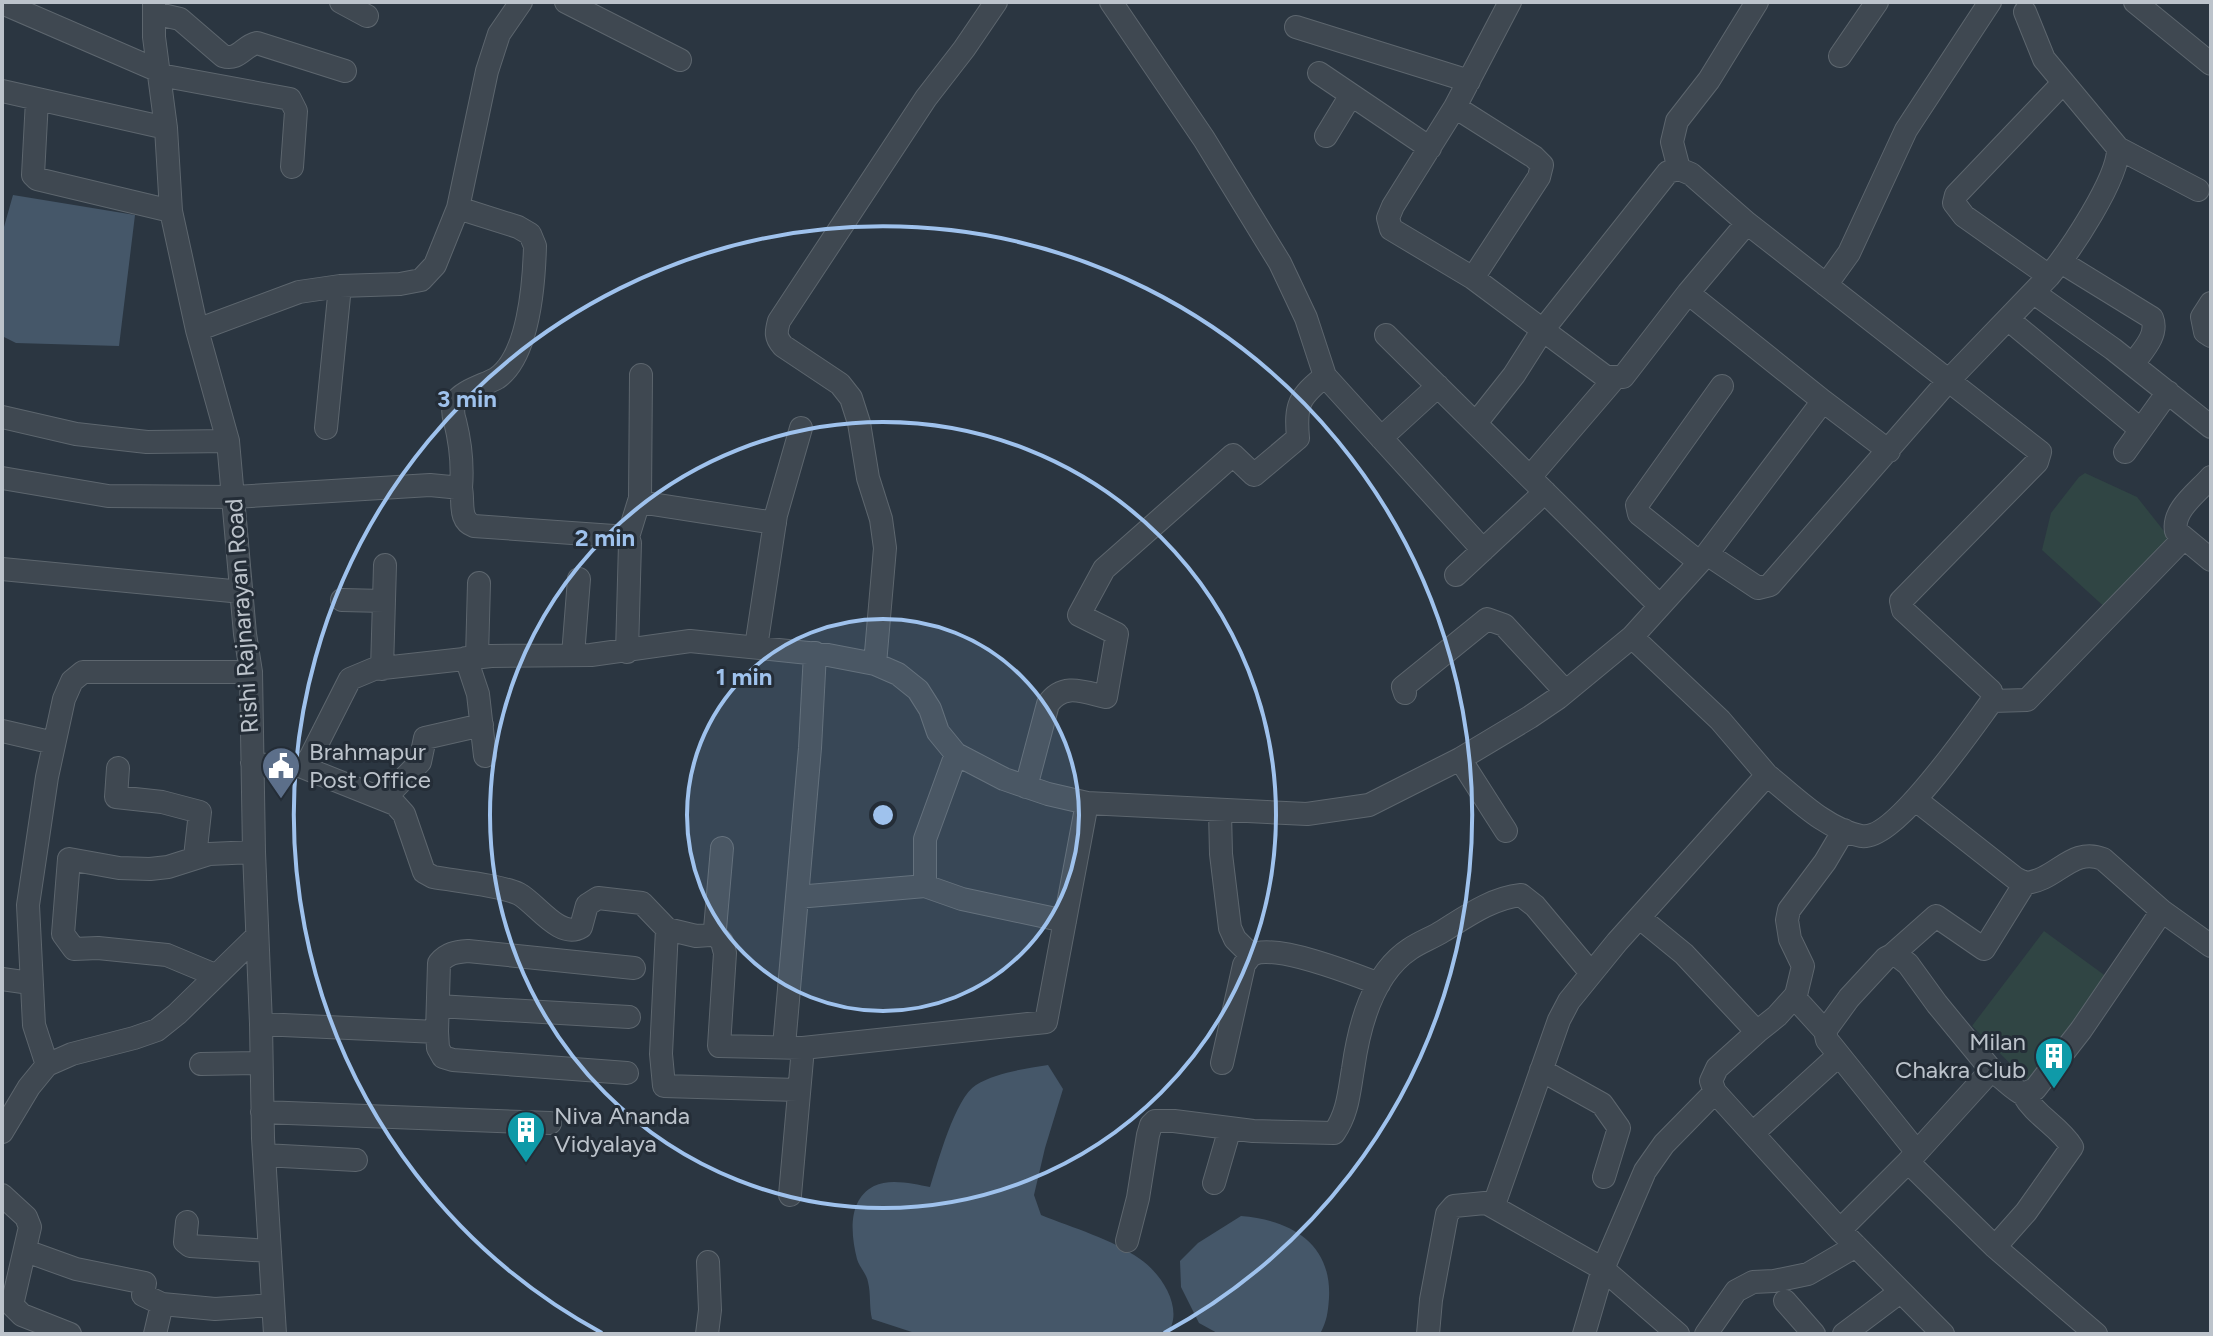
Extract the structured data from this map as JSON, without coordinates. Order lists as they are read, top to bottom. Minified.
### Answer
{"streets":{"street":["Rishi Rajnarayan Road"]},"places":{"public building":["Brahmapur Post Office"],"building":["Milan Chakra Club","Niva Ananda Vidyalaya"]},"rings":["3 min","2 min","1 min"]}
